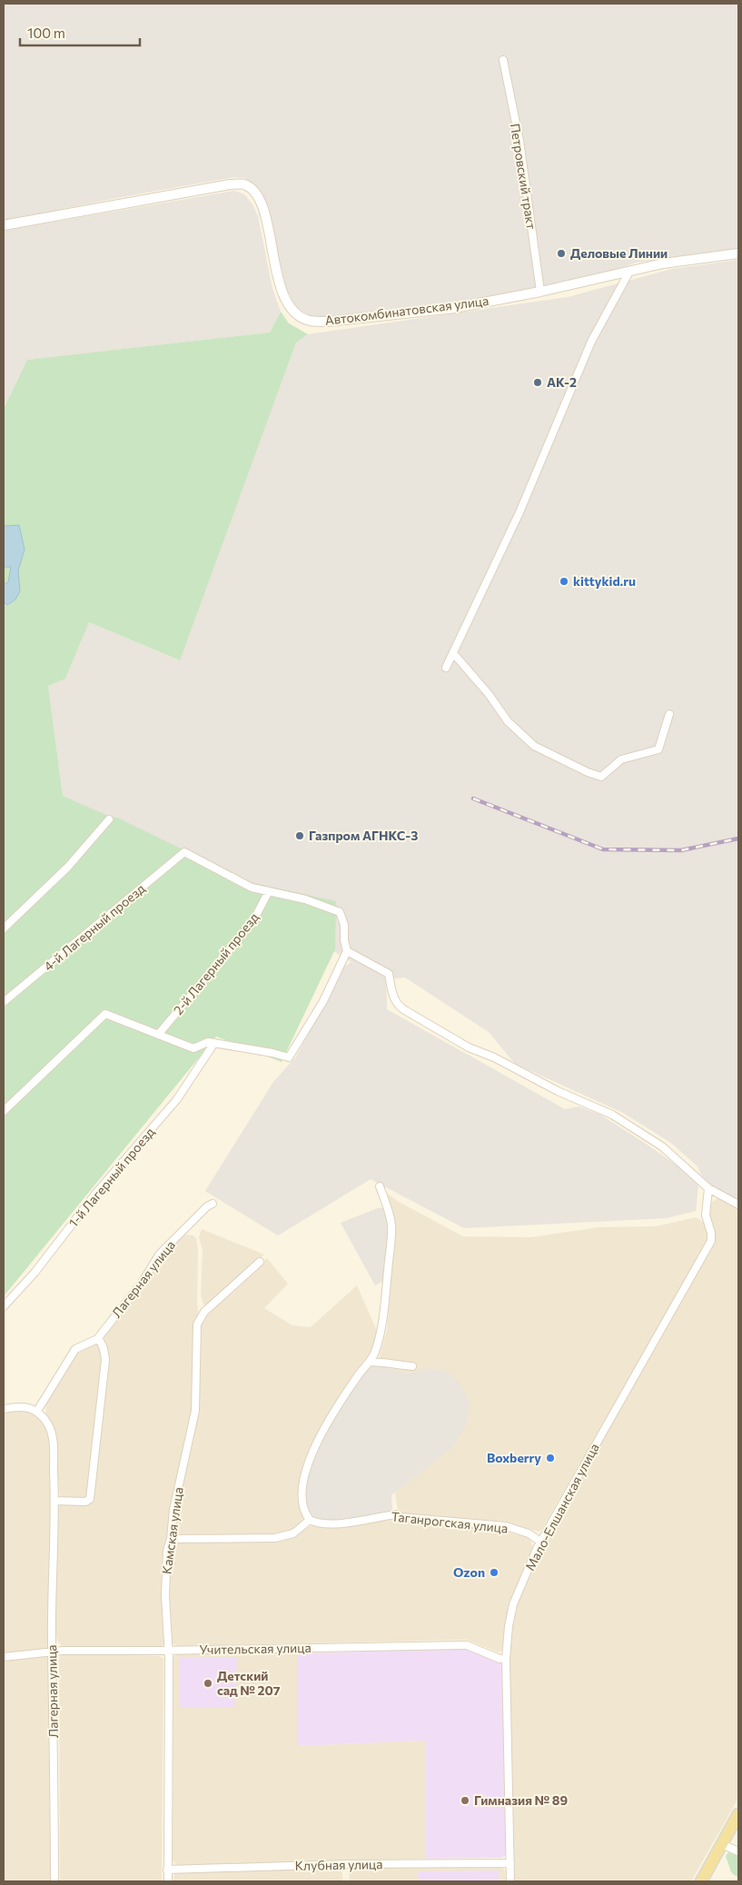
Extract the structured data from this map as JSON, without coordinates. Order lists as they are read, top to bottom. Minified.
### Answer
{"streets":{"street":["Петровский тракт","Автокомбинатовская улица","4-й Лагерный проезд","2-й Лагерный проезд","1-й Лагерный проезд","Лагерная улица","Мало-Елшанская улица","Таганрогская улица","Камская улица","Учительская улица","Клубная улица"]},"crossings":[["Петровский тракт","Автокомбинатовская улица"],["4-й Лагерный проезд","2-й Лагерный проезд"],["Лагерная улица","Учительская улица"],["Мало-Елшанская улица","Таганрогская улица"],["Мало-Елшанская улица","Учительская улица"],["Мало-Елшанская улица","Клубная улица"],["Камская улица","Учительская улица"],["Камская улица","Клубная улица"]],"places":["Деловые Линии","АК-2","kittykid.ru","Газпром АГНКС-3","Boxberry","Ozon","Детский сад № 207","Гимназия № 89"],"scale_bar":"100 m"}
